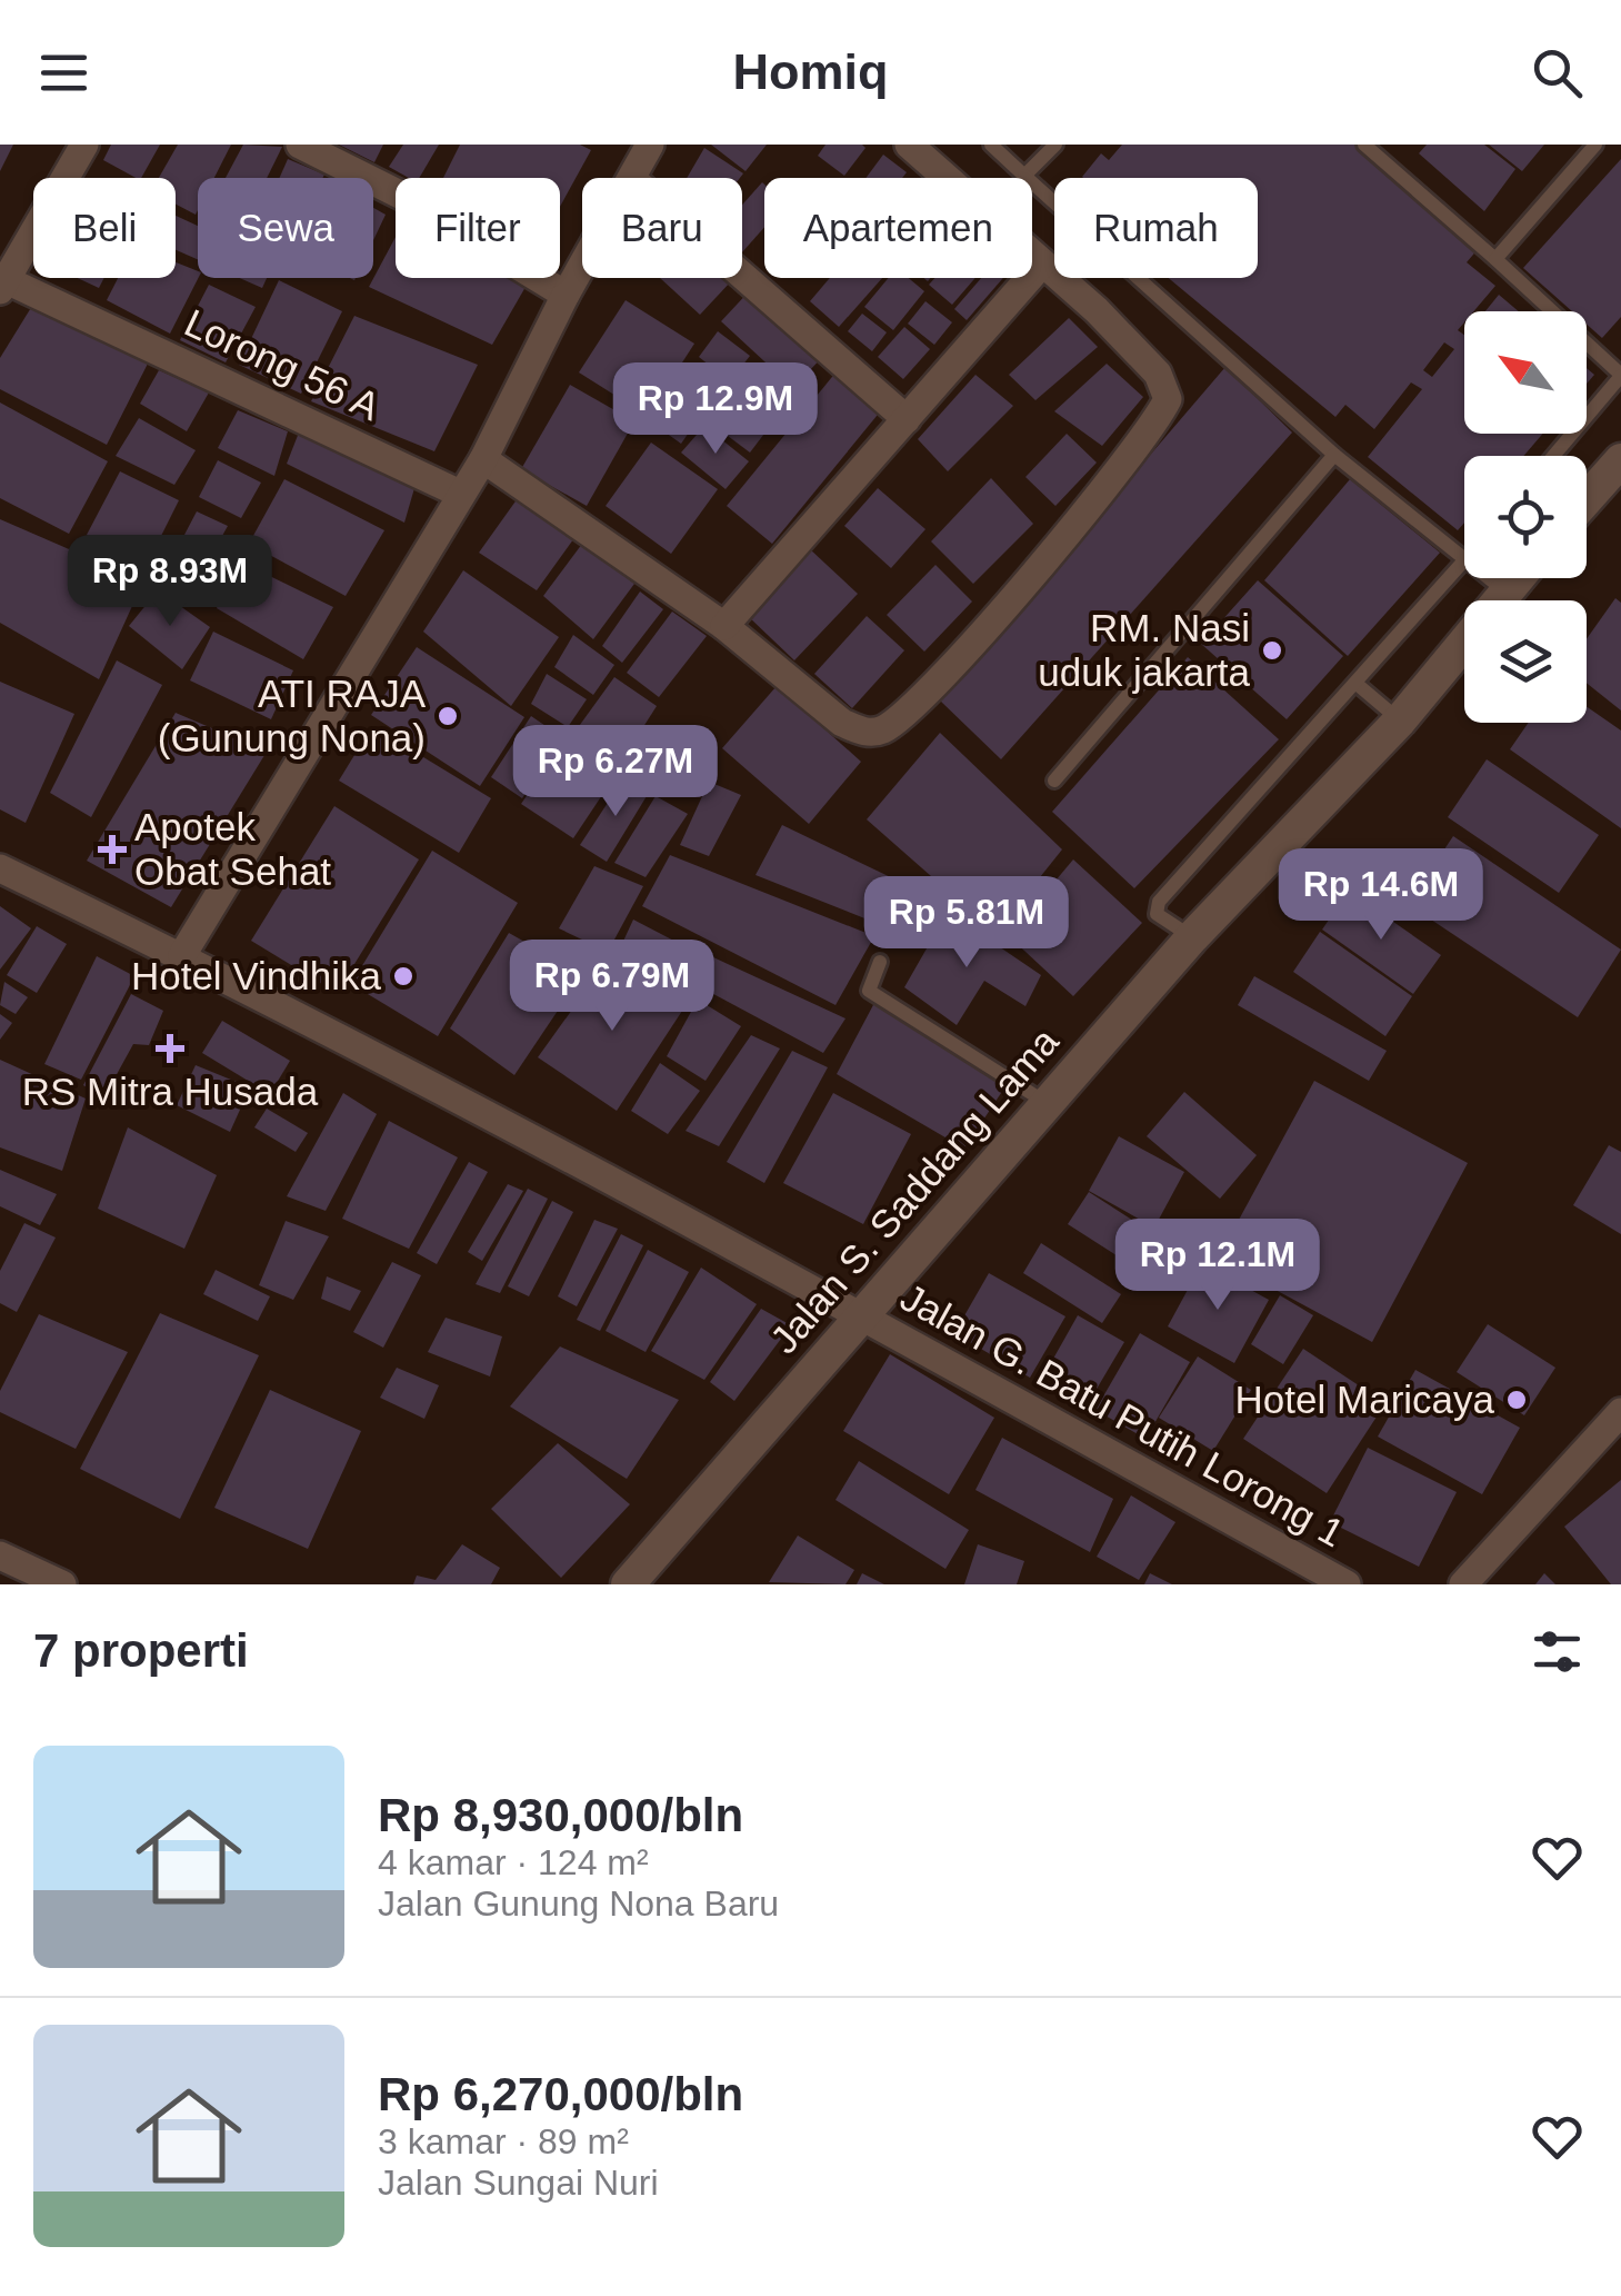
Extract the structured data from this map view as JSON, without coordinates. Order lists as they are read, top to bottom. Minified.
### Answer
{"streets":{"main road":["Jalan S. Saddang Lama"],"street":["Lorong 56 A","Jalan G. Batu Putih Lorong 1"]},"crossings":[["Jalan S. Saddang Lama","Jalan G. Batu Putih Lorong 1"]],"places":{"other":["RM. Nasi uduk jakarta","ATI RAJA (Gunung Nona)","Hotel Vindhika","Hotel Maricaya"],"health":["Apotek Obat Sehat","RS Mitra Husada"]},"north":"top left","page":{"header":"Homiq","chip":["Beli","Sewa","Filter","Baru","Apartemen","Rumah"],"price":["Rp 12.9M","Rp 8.93M","Rp 6.27M","Rp 14.6M","Rp 5.81M","Rp 6.79M","Rp 12.1M"],"heading":"7 properti","list":[{"name":"Rp 8,930,000/bln","note":"4 kamar · 124 m² · Jalan Gunung Nona Baru"},{"name":"Rp 6,270,000/bln","note":"3 kamar · 89 m² · Jalan Sungai Nuri"}]}}
